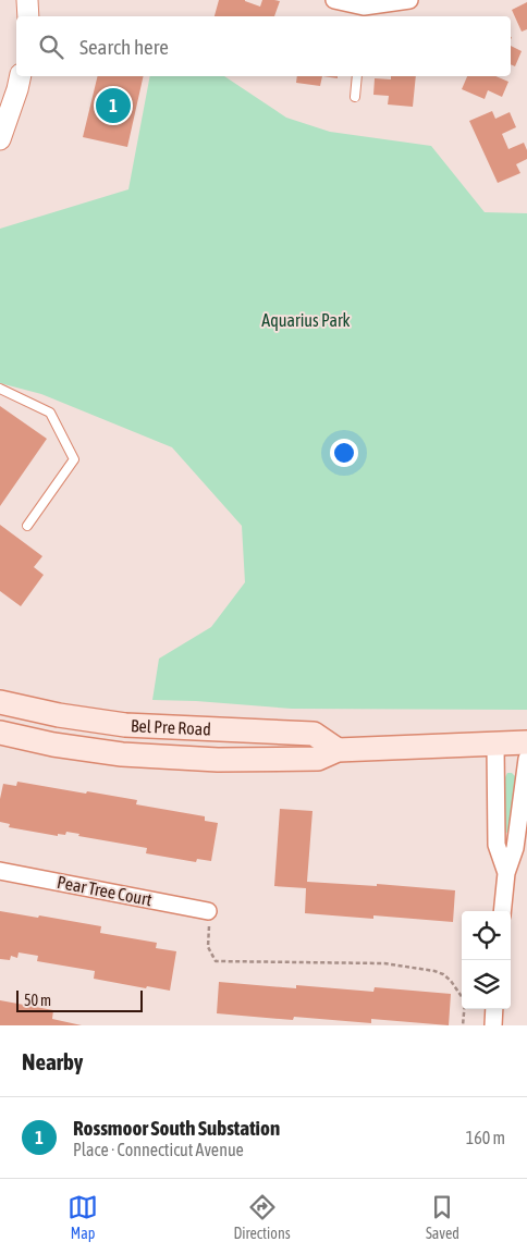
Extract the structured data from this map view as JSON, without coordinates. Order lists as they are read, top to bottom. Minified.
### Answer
{"streets":{"main road":["Bel Pre Road"],"street":["Pear Tree Court"]},"parks":["Aquarius Park"],"scale_bar":"50 m","page":{"search":"Search here","pins":"1","scale":"50 m","heading":"Nearby","list":[{"mark":"1","name":"Rossmoor South Substation","note":"Place · Connecticut Avenue","value":"160 m"}],"nav":["Map","Directions","Saved"]}}
